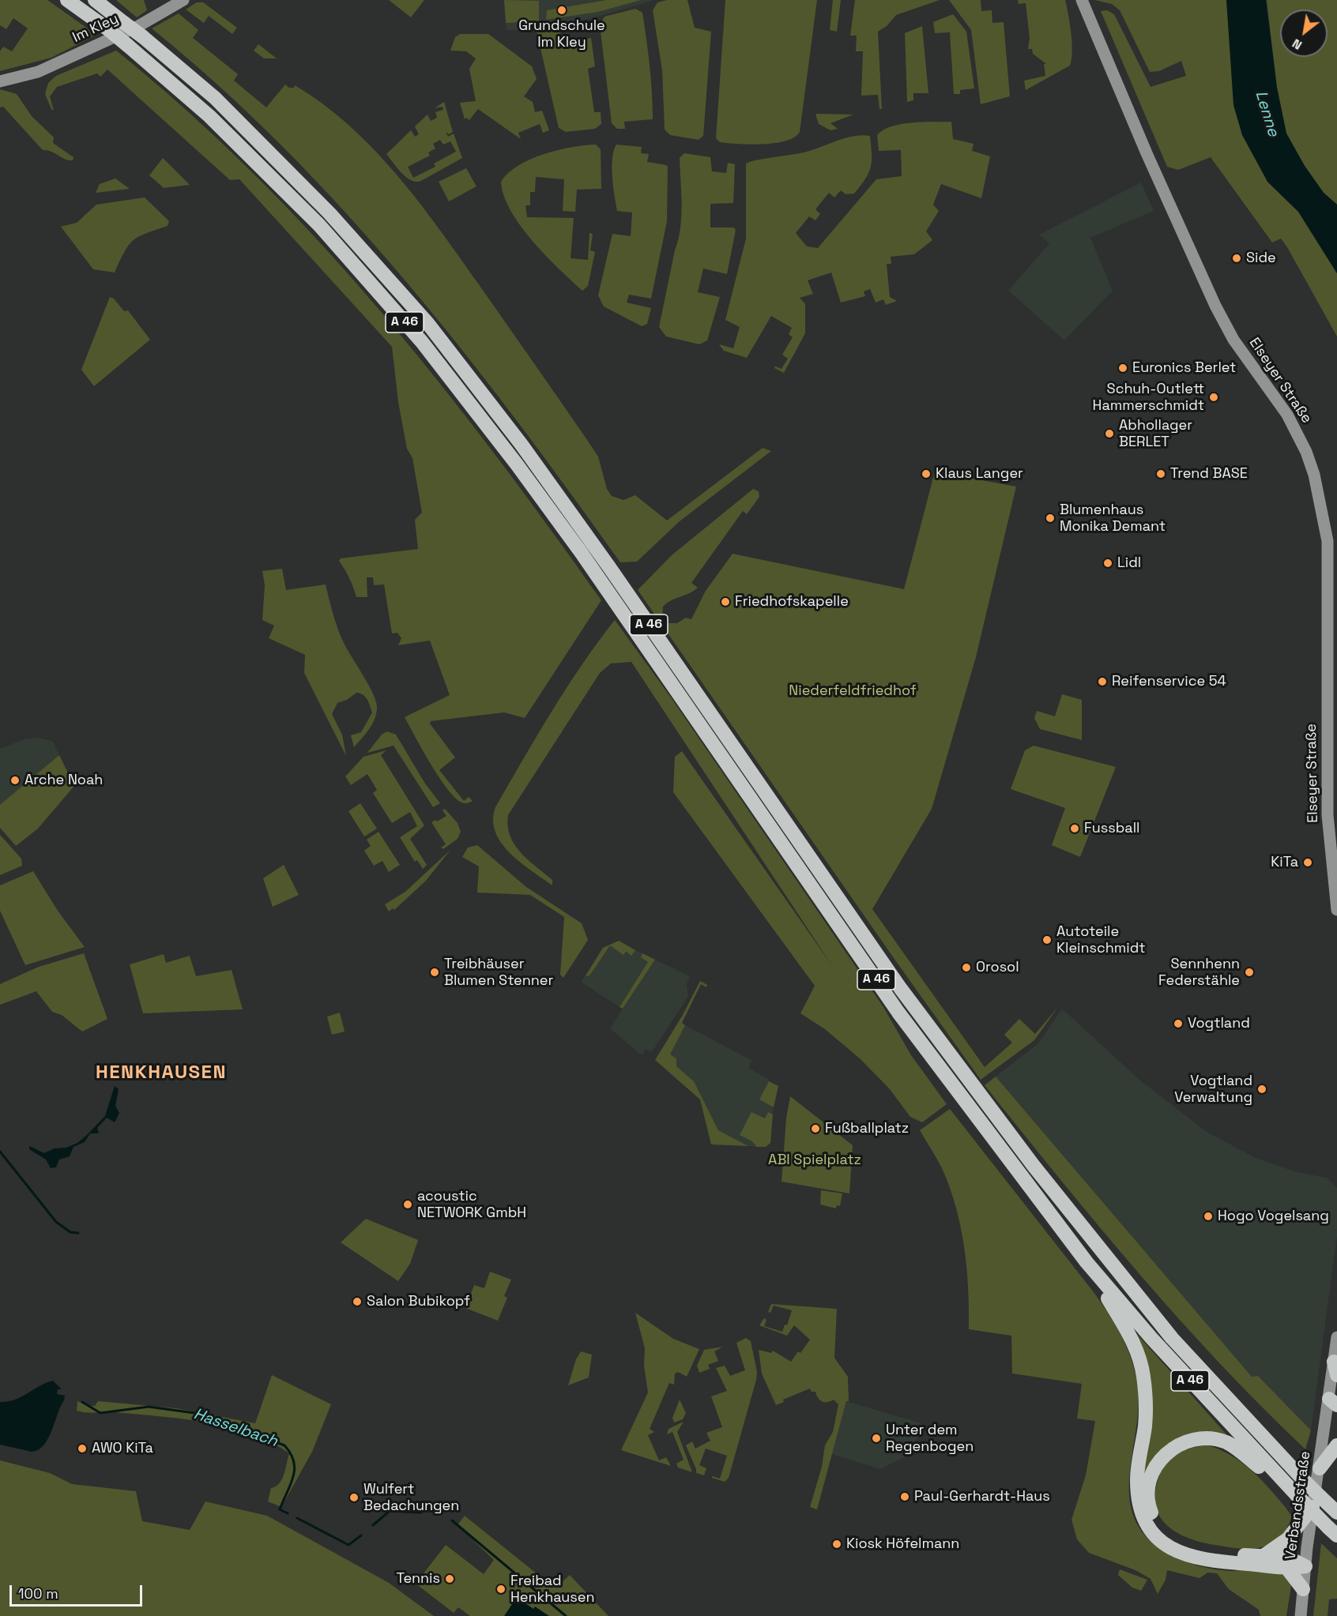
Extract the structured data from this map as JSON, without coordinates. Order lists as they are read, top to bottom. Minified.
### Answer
{"streets":{"highway":["A 46"],"main road":["Im Kley","Elseyer Straße","Verbandsstraße"]},"crossings":[["A 46","Verbandsstraße"]],"districts":["HENKHAUSEN"],"water":["Lenne","Hasselbach"],"parks":["Niederfeldfriedhof","ABI Spielplatz"],"places":["Grundschule Im Kley","Side","Euronics Berlet","Schuh-Outlett Hammerschmidt","Abhollager BERLET","Klaus Langer","Trend BASE","Blumenhaus Monika Demant","Lidl","Friedhofskapelle","Reifenservice 54","Arche Noah","Fussball","KiTa","Autoteile Kleinschmidt","Orosol","Treibhäuser Blumen Stenner","Sennhenn Federstähle","Vogtland","Vogtland Verwaltung","Fußballplatz","acoustic NETWORK GmbH","Hogo Vogelsang","Salon Bubikopf","Unter dem Regenbogen","AWO KiTa","Paul-Gerhardt-Haus","Wulfert Bedachungen","Kiosk Höfelmann","Tennis","Freibad Henkhausen"],"scale_bar":"100 m","north":"bottom left"}
